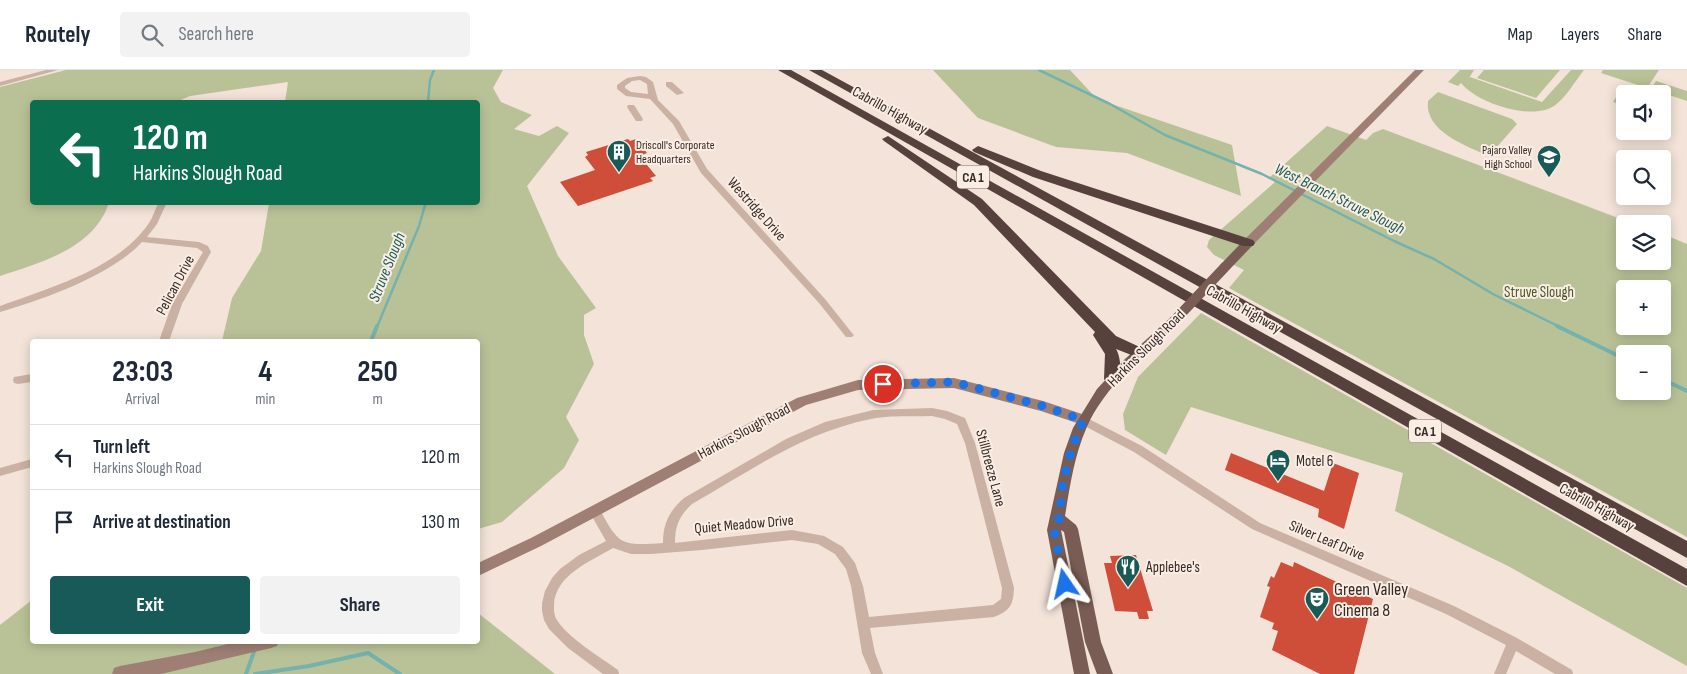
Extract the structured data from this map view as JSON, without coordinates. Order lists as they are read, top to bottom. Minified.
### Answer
{"streets":{"highway":["Cabrillo Highway","CA 1"],"main road":["Harkins Slough Road"],"street":["Westridge Drive","Pelican Drive","Stillbreeze Lane","Quiet Meadow Drive","Silver Leaf Drive"]},"crossings":[["Harkins Slough Road","Silver Leaf Drive"],["Stillbreeze Lane","Quiet Meadow Drive"]],"water":["West Branch Struve Slough","Struve Slough"],"parks":["Struve Slough"],"places":{"building":["Driscoll's Corporate Headquarters"],"school or university":["Pajaro Valley High School"],"hotel":["Motel 6"],"restaurant":["Applebee's"],"theatre":["Green Valley Cinema 8"]},"page":{"header":"Routely","search":"Search here","nav":["Map","Layers","Share"],"map_buttons":["+","−"],"turn":["120 m","Harkins Slough Road"],"eta":["23:03","Arrival","4","min","250","m"],"list":[{"name":"Turn left","note":"Harkins Slough Road","value":"120 m"},{"name":"Arrive at destination","value":"130 m"}],"buttons":["Exit","Share"]}}
